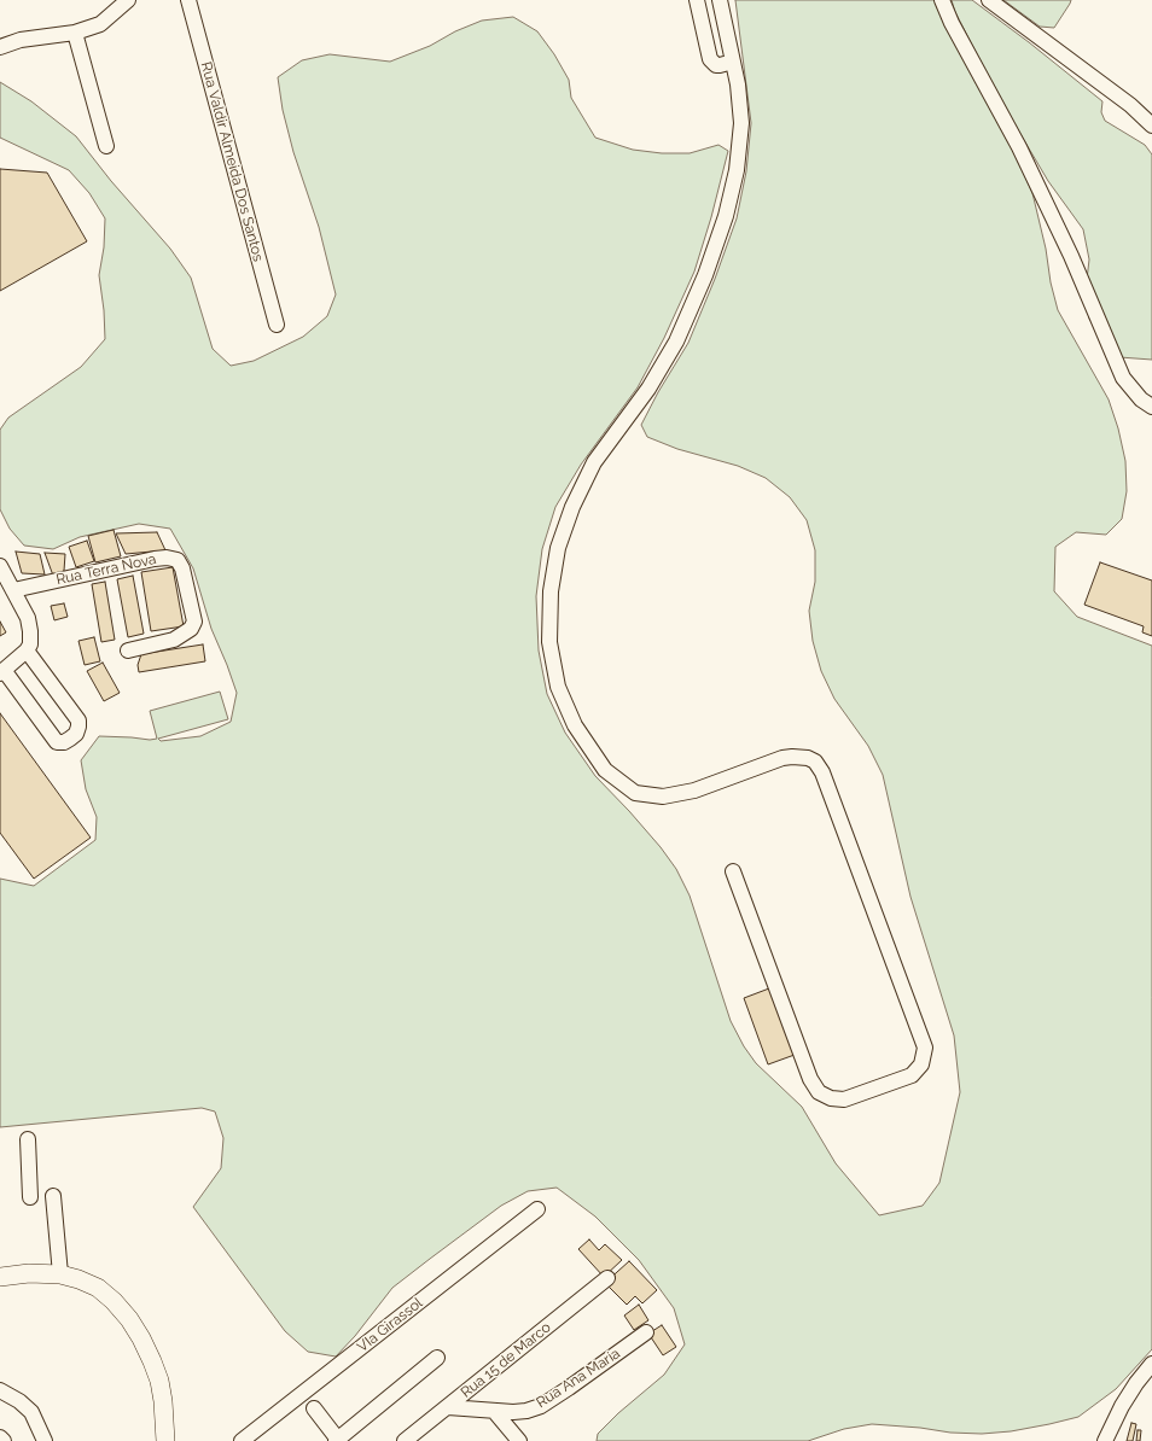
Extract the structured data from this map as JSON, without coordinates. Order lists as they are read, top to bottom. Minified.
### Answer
{"streets":{"street":["Rua Valdir Almeida Dos Santos","Rua Terra Nova","VIa Girassol","Rua 15 de Marco","Rua Ana Maria"]},"crossings":[["Rua 15 de Marco","Rua Ana Maria"]]}
